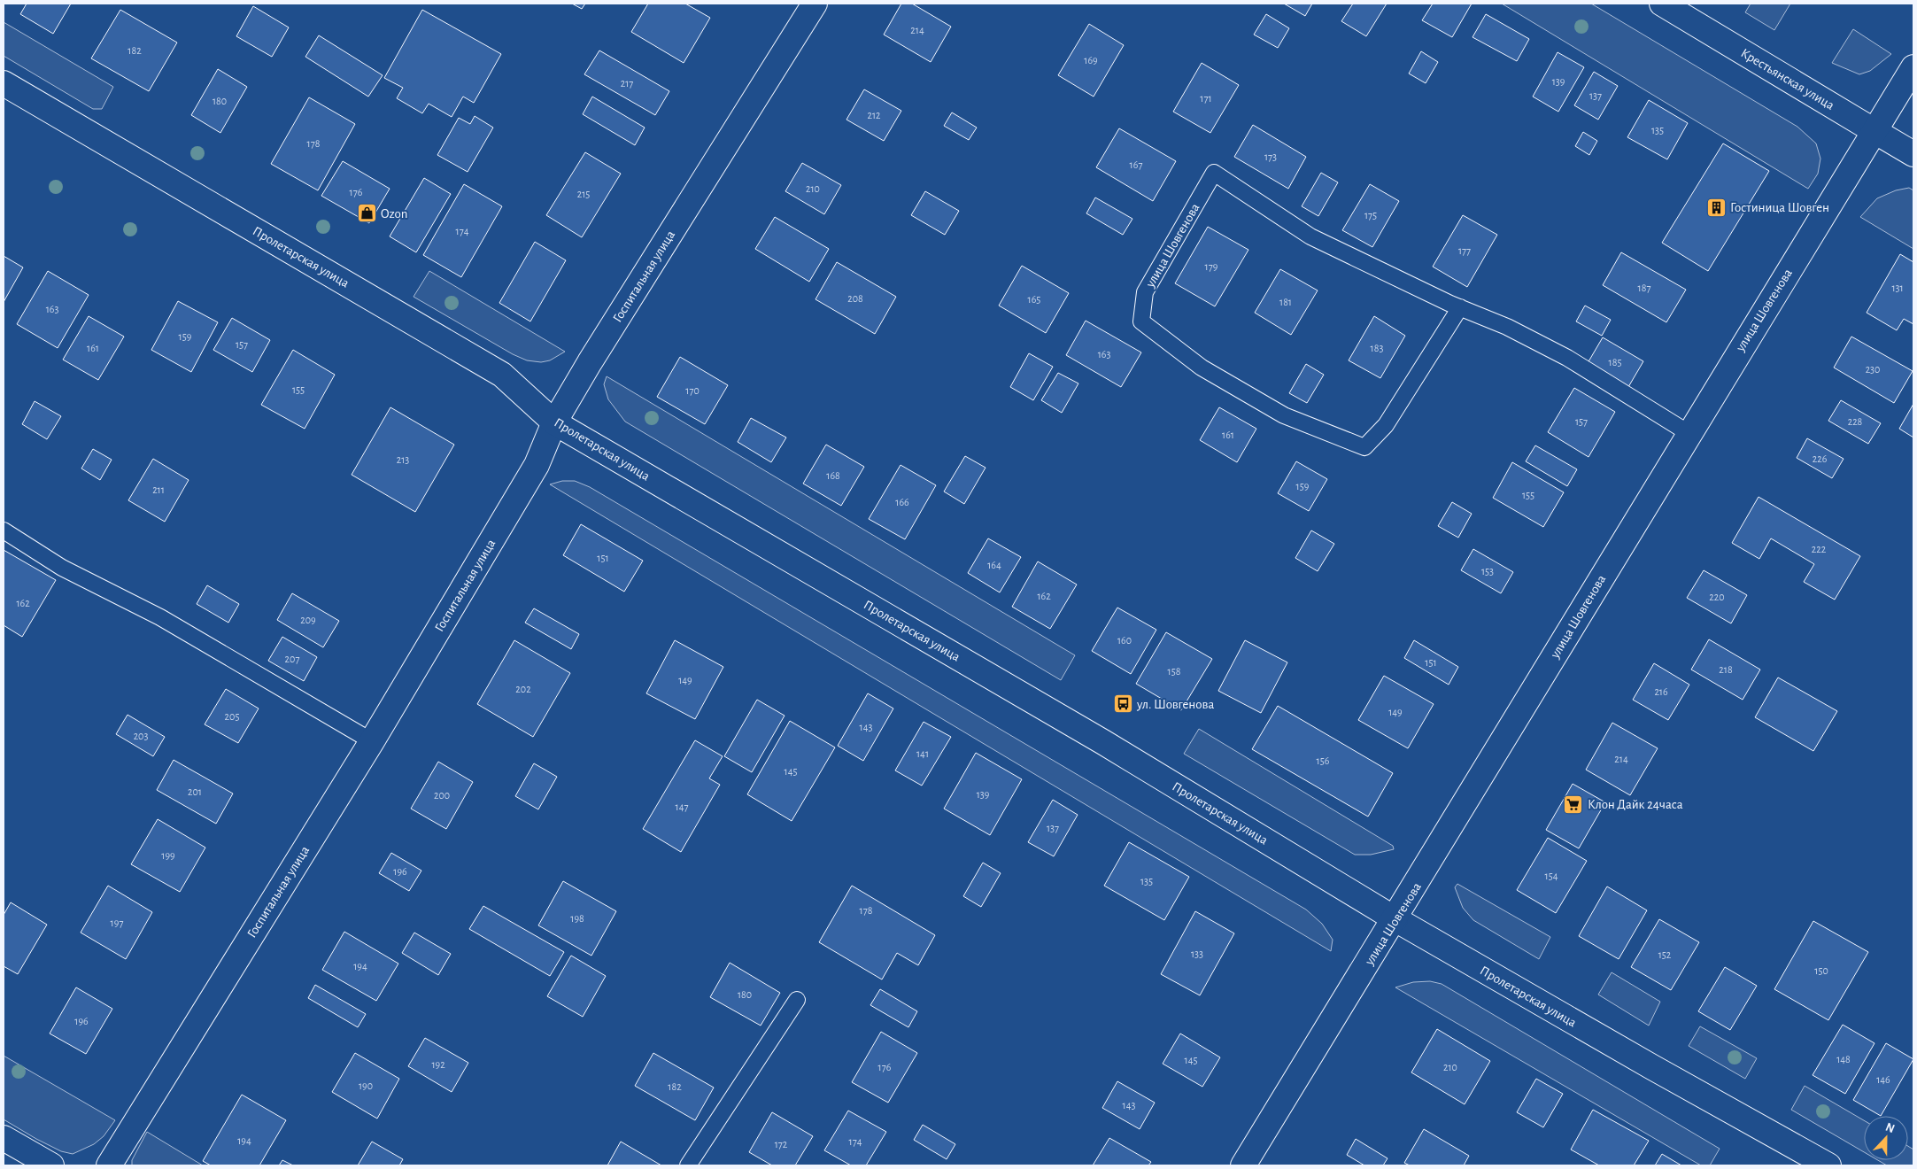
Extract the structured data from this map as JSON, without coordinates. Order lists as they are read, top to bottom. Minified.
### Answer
{"streets":{"main road":["Крестьянская улица","улица Шовгенова","Пролетарская улица","Госпитальная улица"]},"crossings":[["Крестьянская улица","улица Шовгенова"],["улица Шовгенова","Пролетарская улица"],["Пролетарская улица","Госпитальная улица"]],"places":{"building":["Гостиница Шовген"],"shop":["Ozon"],"bus stop":["ул. Шовгенова"],"supermarket":["Клон Дайк 24часа"]},"house_numbers":["214","182","169","139","217","137","171","180","212","135","178","173","167","210","176","215","175","174","177","179","187","131","208","165","181","163","159","157","161","183","163","185","230","155","170","157","228","161","226","213","168","159","211","155","166","222","151","164","153","162","220","162","209","160","207","151","218","158","149","202","216","149","205","143","203","141","214","156","145","201","139","200","147","137","199","196","154","135","178","198","197","133","152","194","150","180","196","148","145","192","176","210","146","190","182","143","194","174","172"],"north":"top"}
